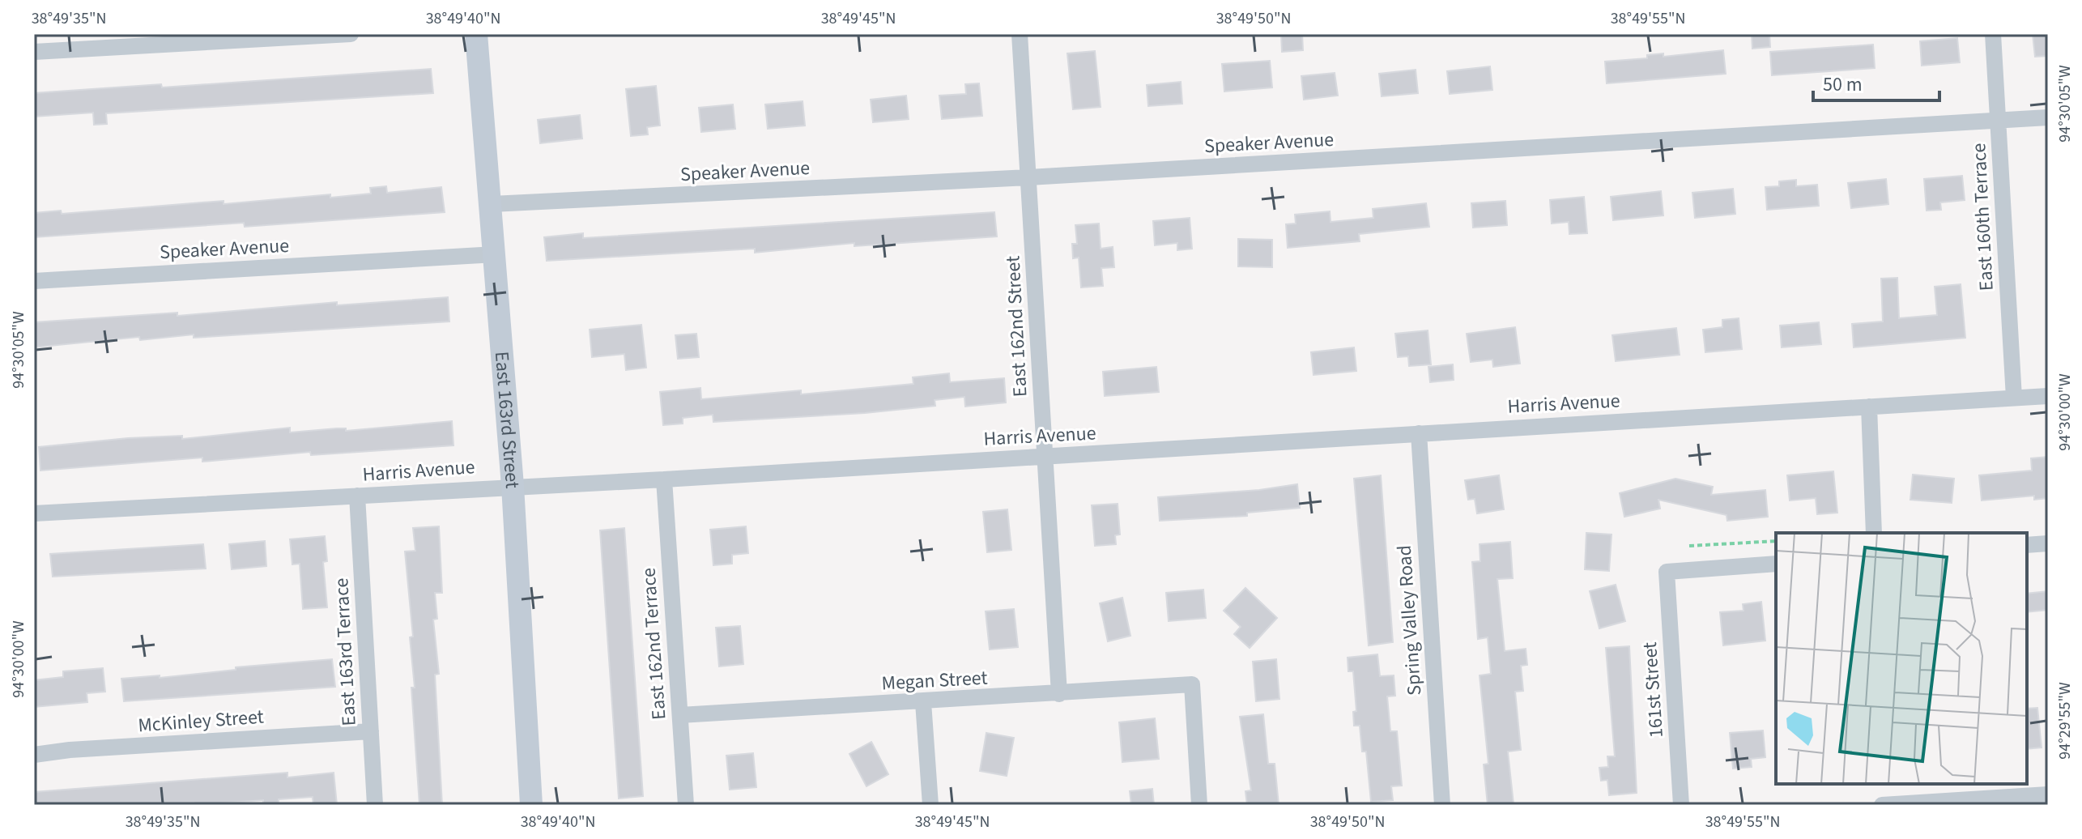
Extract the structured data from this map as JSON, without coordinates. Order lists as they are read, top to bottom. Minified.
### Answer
{"streets":{"street":["Speaker Avenue","East 160th Terrace","East 162nd Street","Harris Avenue","East 163rd Street","Spring Valley Road","East 162nd Terrace","East 163rd Terrace","Megan Street","161st Street","McKinley Street"]},"crossings":[["Speaker Avenue","East 160th Terrace"],["Speaker Avenue","East 162nd Street"],["Speaker Avenue","East 163rd Street"],["East 160th Terrace","Harris Avenue"],["East 162nd Street","Harris Avenue"],["East 162nd Street","Megan Street"],["Harris Avenue","East 163rd Street"],["Harris Avenue","Spring Valley Road"],["Harris Avenue","East 162nd Terrace"],["Harris Avenue","East 163rd Terrace"],["East 162nd Terrace","Megan Street"],["East 163rd Terrace","McKinley Street"]],"scale_bar":"50 m","coordinates":["38°49'35\"N","38°49'40\"N","38°49'45\"N","38°49'50\"N","38°49'55\"N","94°30'05\"W","94°30'00\"W","94°29'55\"W"]}
